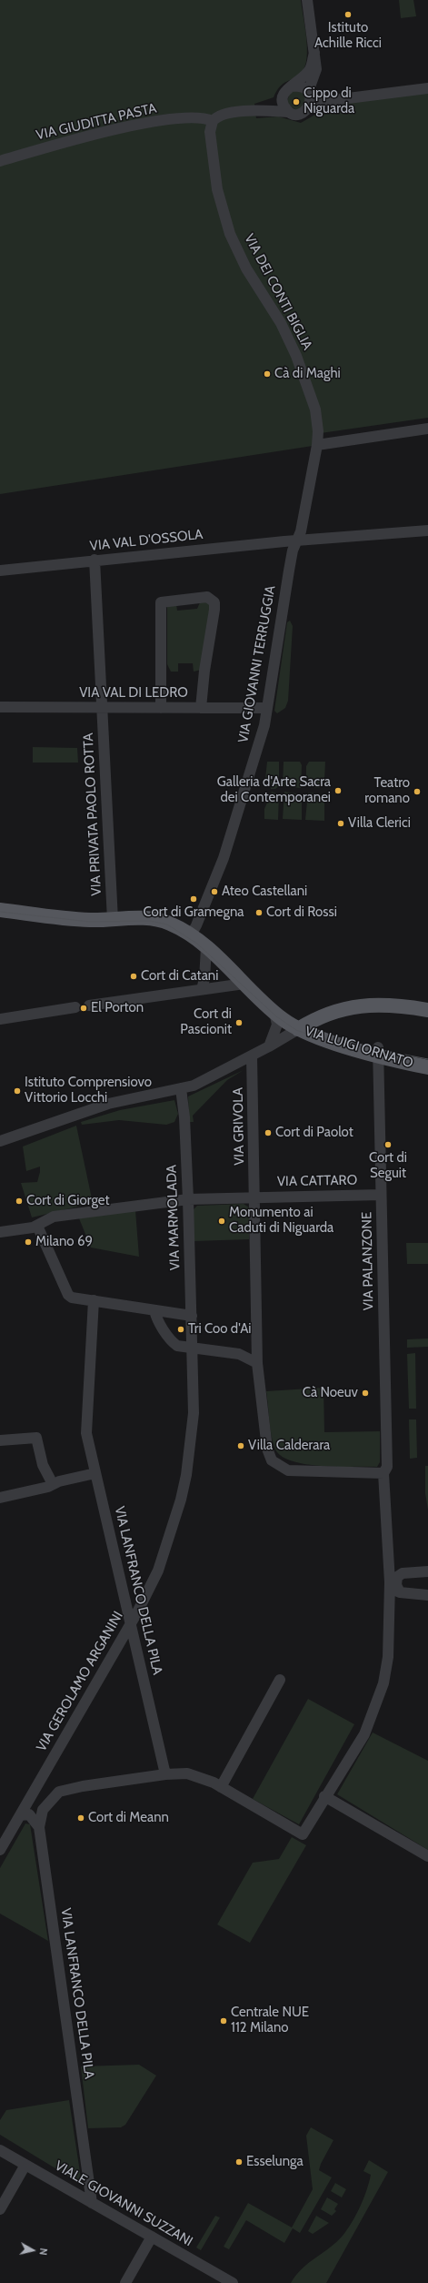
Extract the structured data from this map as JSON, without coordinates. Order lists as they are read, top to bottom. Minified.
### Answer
{"streets":{"main road":["VIA LUIGI ORNATO"],"street":["VIA GIUDITTA PASTA","VIA DEI CONTI BIGLIA","VIA VAL D'OSSOLA","VIA GIOVANNI TERRUGGIA","VIA VAL DI LEDRO","VIA PRIVATA PAOLO ROTTA","VIA GRIVOLA","VIA CATTARO","VIA MARMOLADA","VIA PALANZONE","VIA LANFRANCO DELLA PILA","VIA GEROLAMO ARGANINI","VIALE GIOVANNI SUZZANI"]},"crossings":[["VIA GIUDITTA PASTA","VIA DEI CONTI BIGLIA"],["VIA DEI CONTI BIGLIA","VIA VAL D'OSSOLA"],["VIA DEI CONTI BIGLIA","VIA GIOVANNI TERRUGGIA"],["VIA VAL D'OSSOLA","VIA GIOVANNI TERRUGGIA"],["VIA VAL D'OSSOLA","VIA PRIVATA PAOLO ROTTA"],["VIA GIOVANNI TERRUGGIA","VIA VAL DI LEDRO"],["VIA GIOVANNI TERRUGGIA","VIA LUIGI ORNATO"],["VIA VAL DI LEDRO","VIA PRIVATA PAOLO ROTTA"],["VIA PRIVATA PAOLO ROTTA","VIA LUIGI ORNATO"],["VIA LUIGI ORNATO","VIA PALANZONE"],["VIA GRIVOLA","VIA CATTARO"],["VIA CATTARO","VIA MARMOLADA"],["VIA CATTARO","VIA PALANZONE"],["VIA MARMOLADA","VIA GEROLAMO ARGANINI"],["VIA LANFRANCO DELLA PILA","VIA GEROLAMO ARGANINI"],["VIA LANFRANCO DELLA PILA","VIALE GIOVANNI SUZZANI"]],"places":["Istituto Achille Ricci","Cippo di Niguarda","Cà di Maghi","Galleria d'Arte Sacra dei Contemporanei","Teatro romano","Villa Clerici","Ateo Castellani","Cort di Gramegna","Cort di Rossi","Cort di Catani","El Porton","Cort di Pascionit","Istituto Comprensiovo Vittorio Locchi","Cort di Paolot","Cort di Seguit","Cort di Giorget","Monumento ai Caduti di Niguarda","Milano 69","Tri Coo d'Ai","Cà Noeuv","Villa Calderara","Cort di Meann","Centrale NUE 112 Milano","Esselunga"],"north":"right"}
